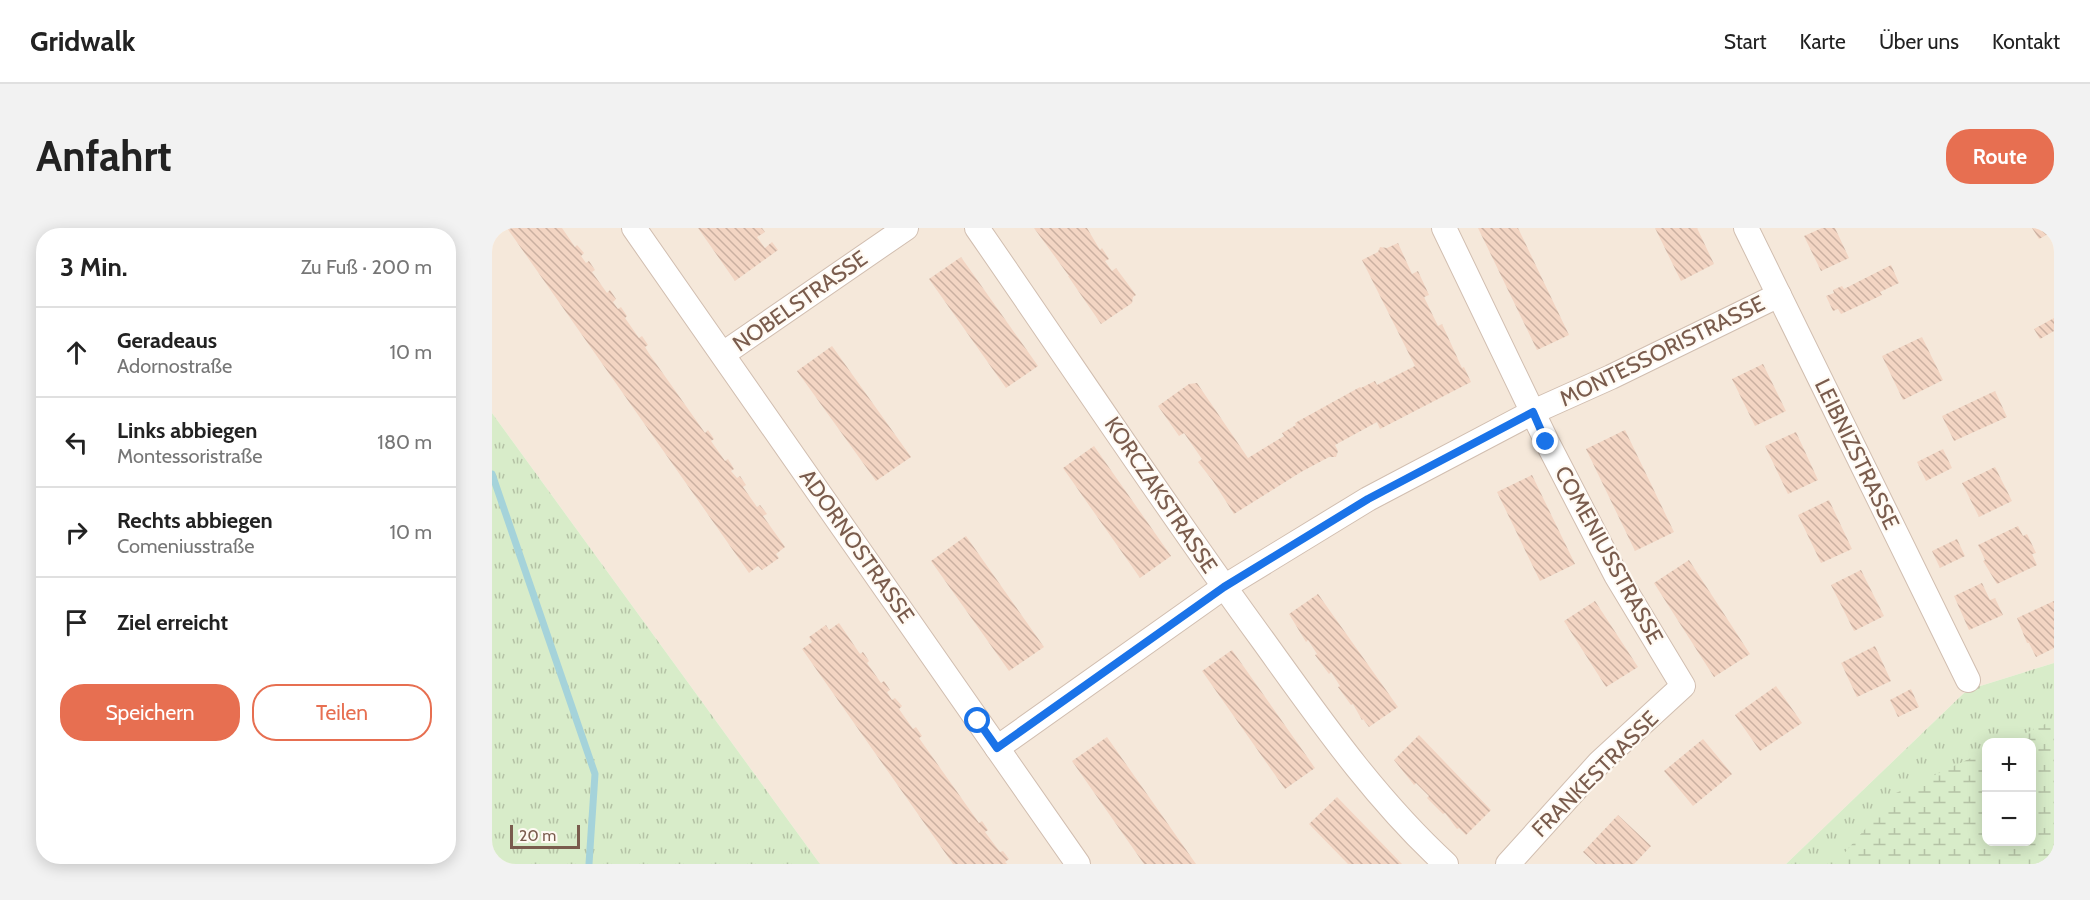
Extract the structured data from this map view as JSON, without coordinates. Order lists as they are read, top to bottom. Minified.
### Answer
{"streets":{"street":["NOBELSTRASSE","MONTESSORISTRASSE","LEIBNIZSTRASSE","KORCZAKSTRASSE","ADORNOSTRASSE","COMENIUSSTRASSE","FRANKESTRASSE"]},"crossings":[["NOBELSTRASSE","ADORNOSTRASSE"],["MONTESSORISTRASSE","LEIBNIZSTRASSE"],["MONTESSORISTRASSE","KORCZAKSTRASSE"],["MONTESSORISTRASSE","ADORNOSTRASSE"],["MONTESSORISTRASSE","COMENIUSSTRASSE"],["COMENIUSSTRASSE","FRANKESTRASSE"]],"scale_bar":"20 m","page":{"header":"Gridwalk","nav":["Start","Karte","Über uns","Kontakt"],"buttons":["Route",["Speichern","Teilen"]],"title":"Anfahrt","heading":["3 Min.","Zu Fuß · 200 m"],"list":[["Geradeaus","Adornostraße","10 m"],["Links abbiegen","Montessoristraße","180 m"],["Rechts abbiegen","Comeniusstraße","10 m"],"Ziel erreicht"],"map_buttons":["+","−"],"scale":"20 m"}}
